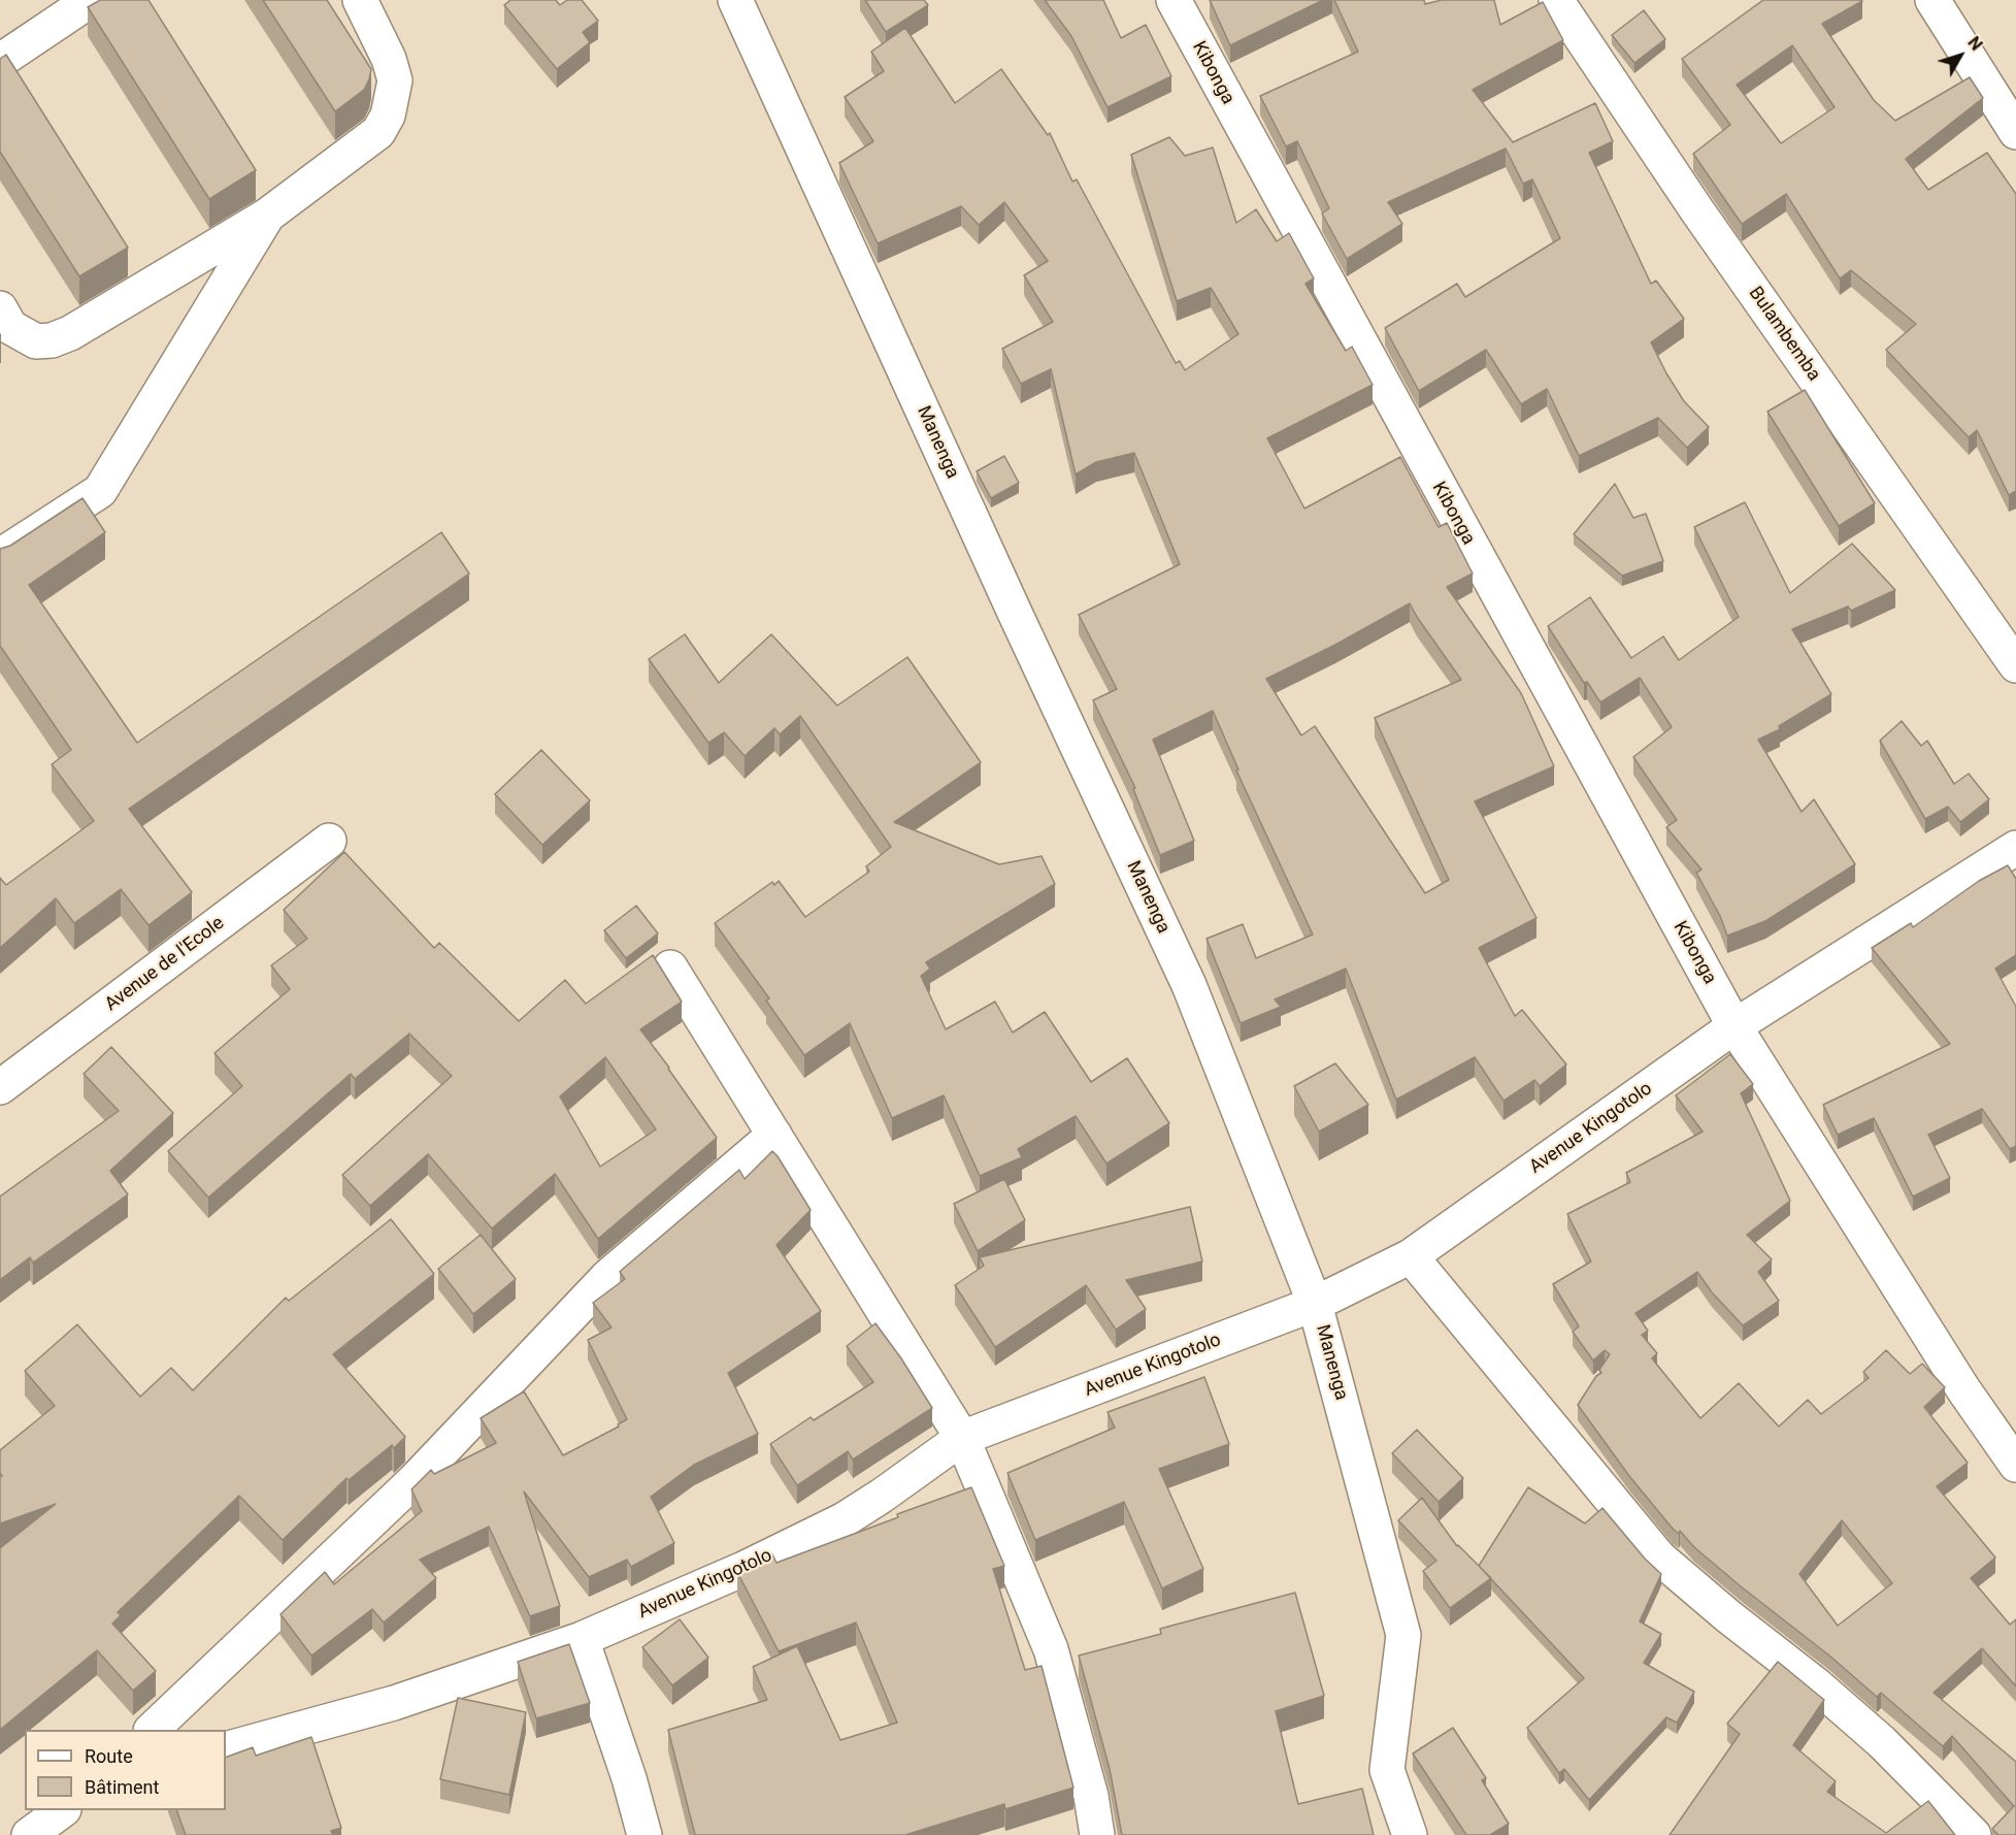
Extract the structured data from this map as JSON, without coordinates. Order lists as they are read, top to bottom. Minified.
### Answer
{"streets":{"street":["Kibonga","Bulambemba","Manenga","Avenue de l'Ecole","Avenue Kingotolo"]},"crossings":[["Kibonga","Avenue Kingotolo"],["Manenga","Avenue Kingotolo"]],"legend":["Route","Bâtiment"],"north":"top right"}
